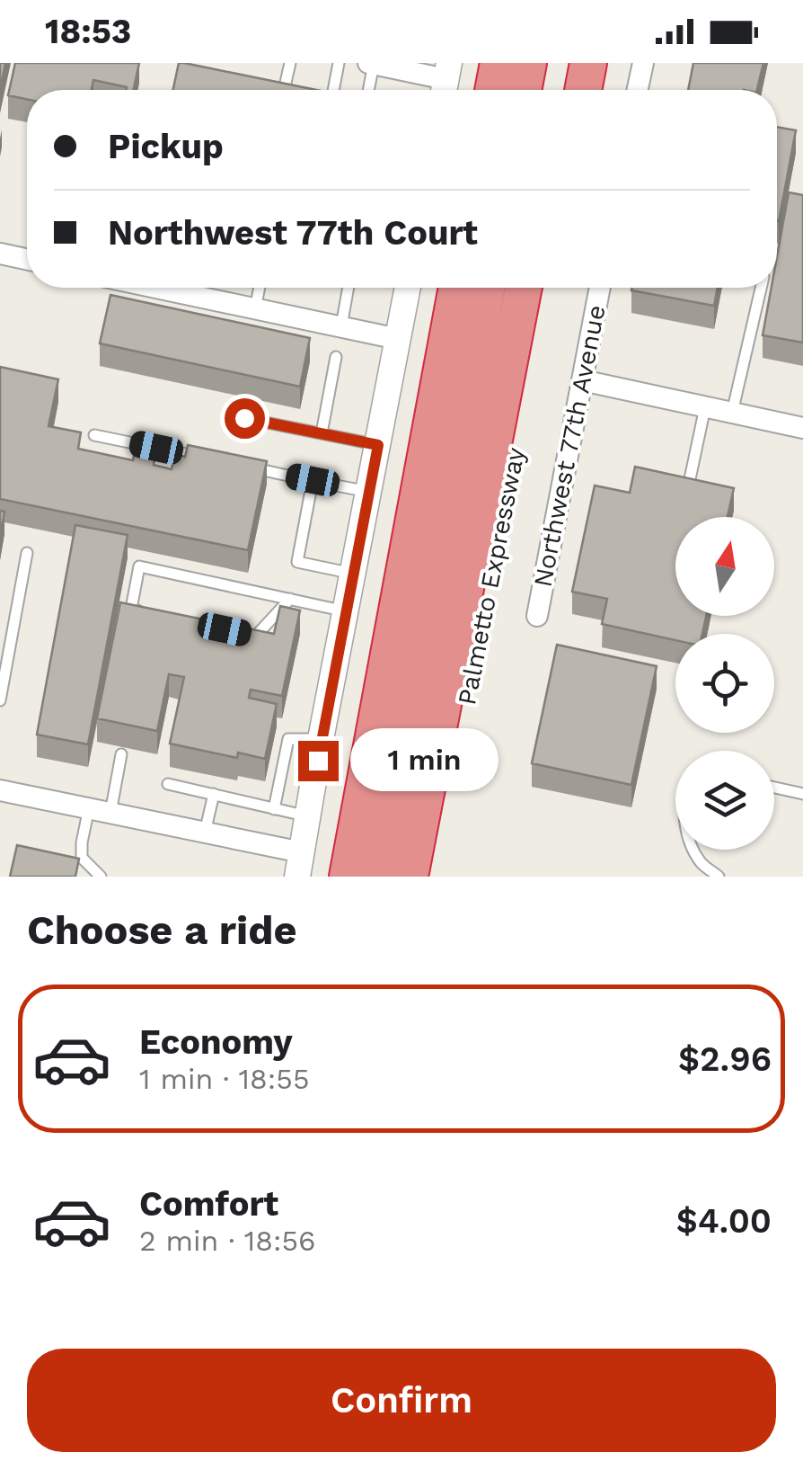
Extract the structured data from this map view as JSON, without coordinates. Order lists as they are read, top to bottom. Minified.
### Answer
{"streets":{"highway":["Palmetto Expressway"],"street":["Northwest 77th Avenue"]},"north":"top","page":{"status":"18:53","banner":["Pickup","Northwest 77th Court"],"bubble":"1 min","heading":"Choose a ride","list":[{"name":"Economy","note":"1 min · 18:55","value":"$2.96"},{"name":"Comfort","note":"2 min · 18:56","value":"$4.00"}],"buttons":"Confirm"}}
